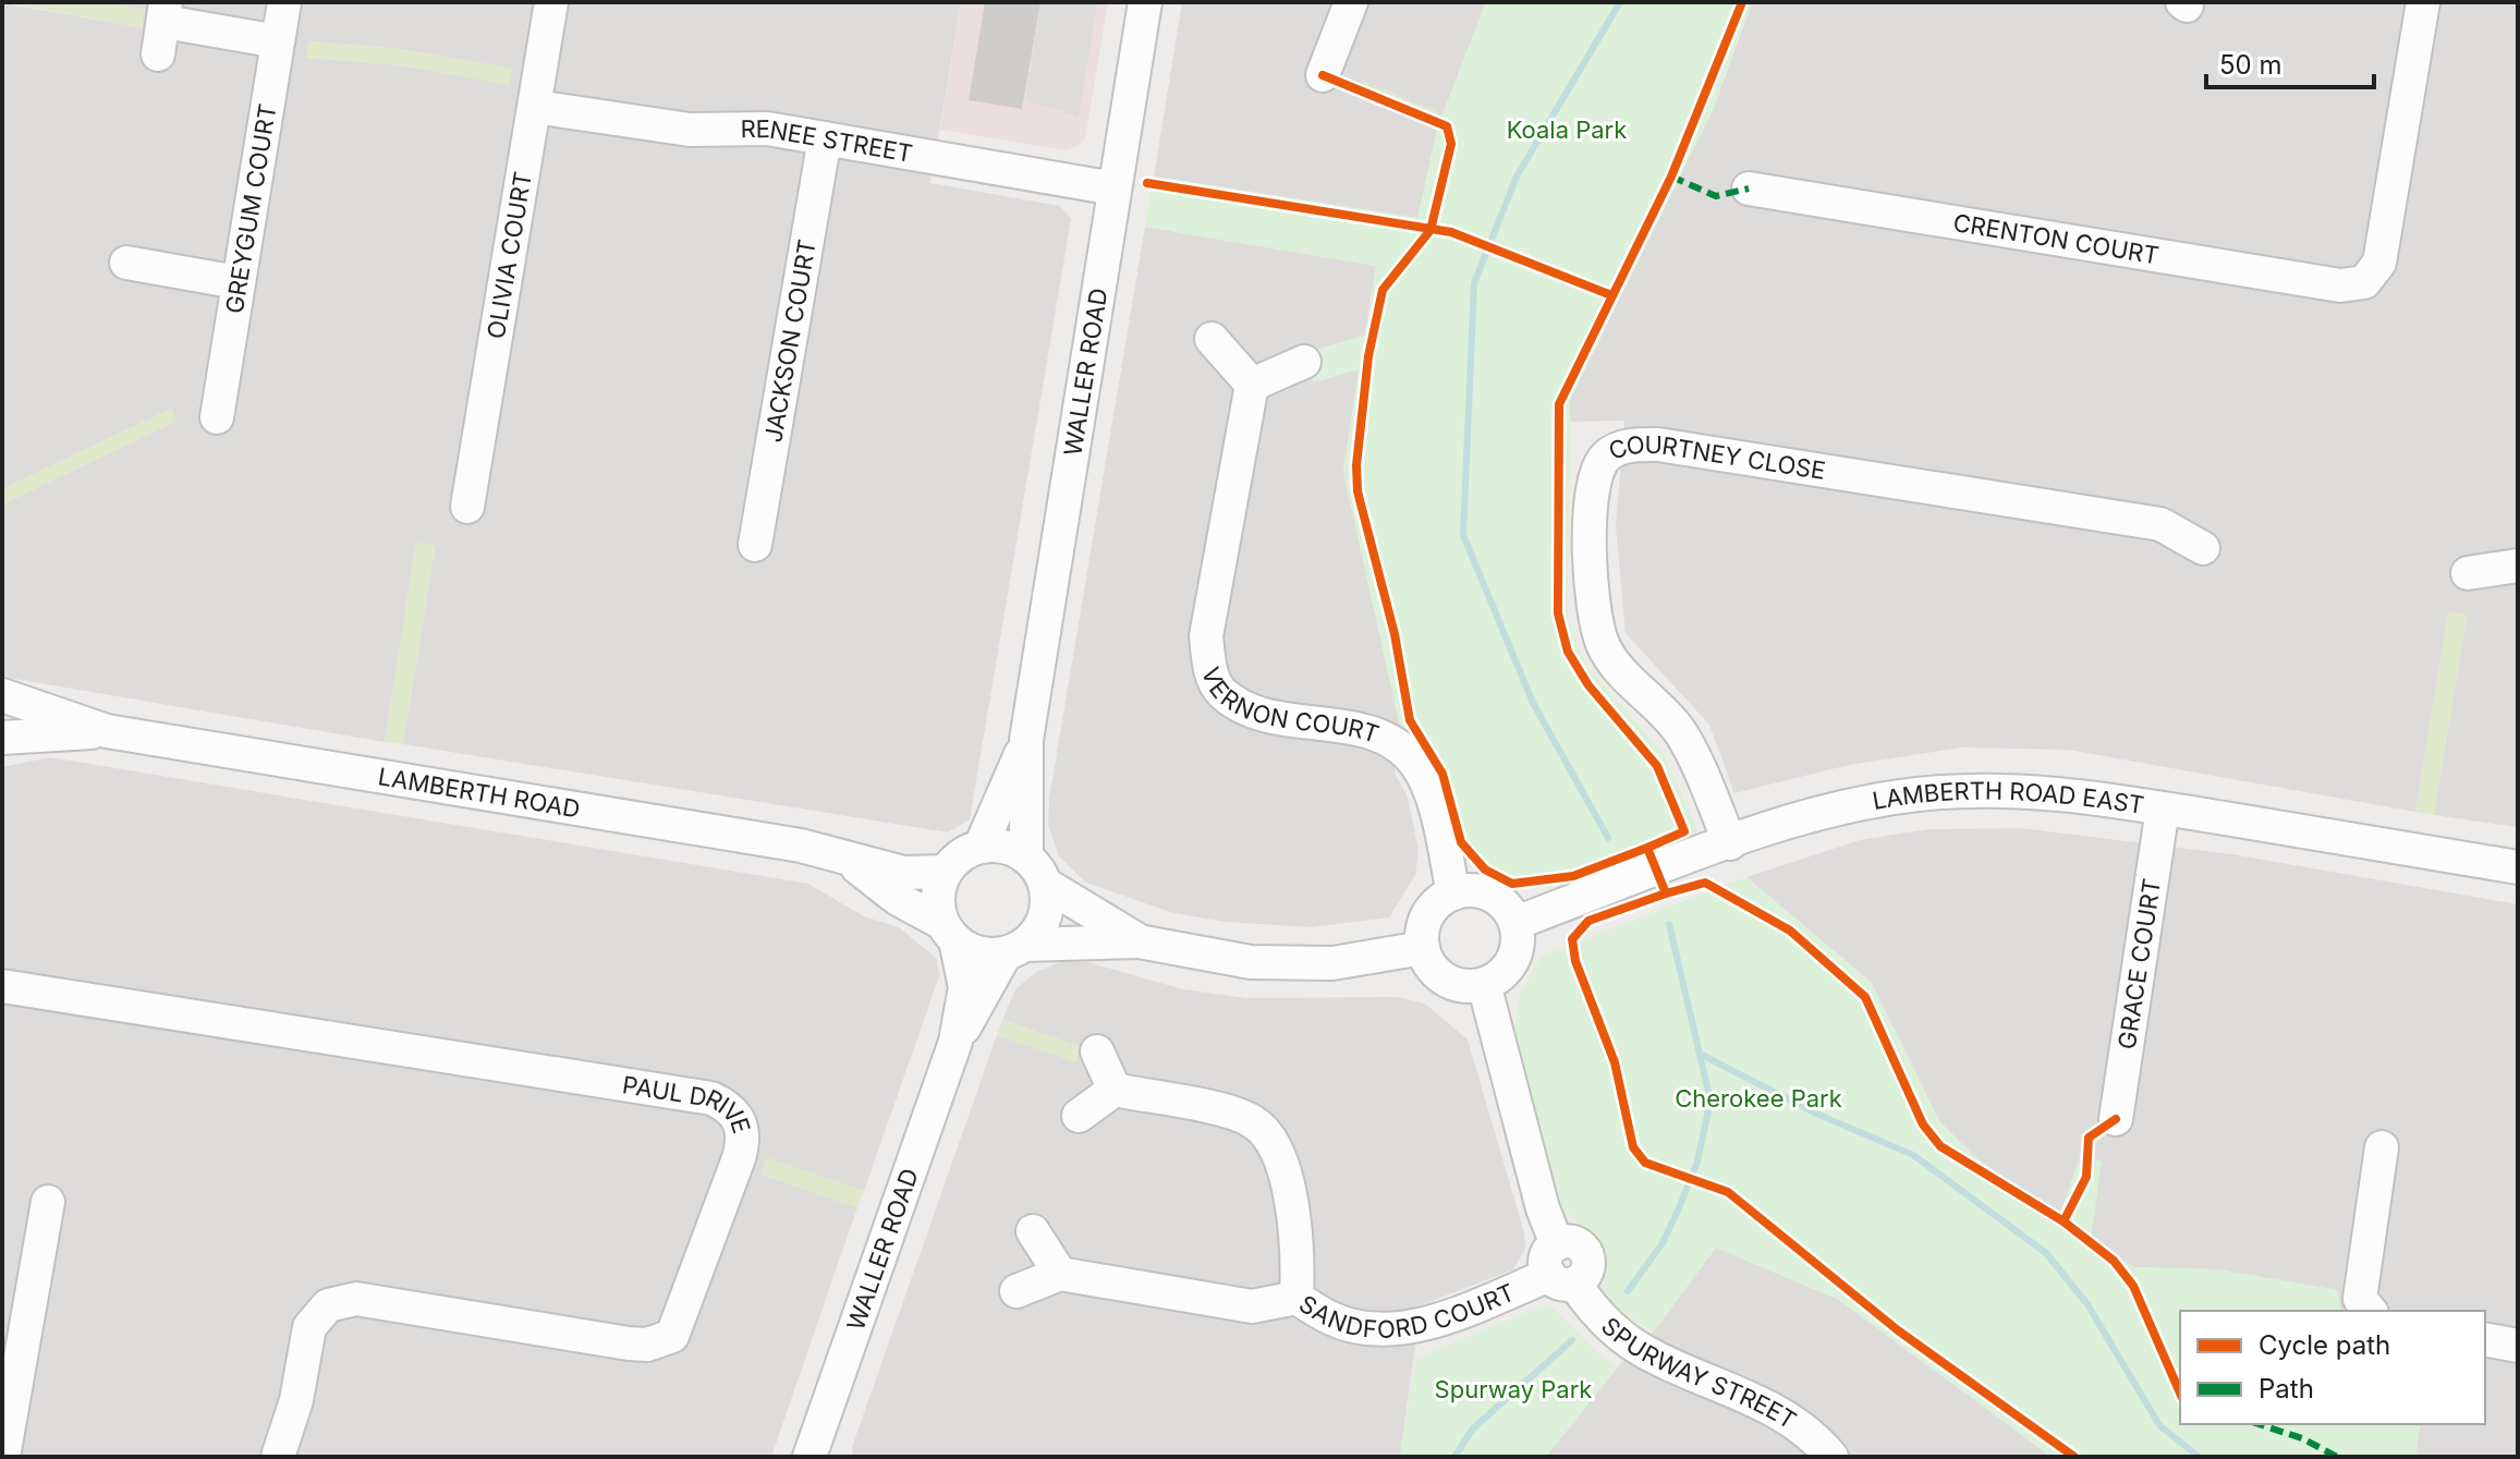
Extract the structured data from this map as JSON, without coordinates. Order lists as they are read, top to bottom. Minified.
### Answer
{"streets":{"street":["RENEE STREET","GREYGUM COURT","CRENTON COURT","OLIVIA COURT","JACKSON COURT","WALLER ROAD","COURTNEY CLOSE","VERNON COURT","LAMBERTH ROAD","LAMBERTH ROAD EAST","GRACE COURT","PAUL DRIVE","SANDFORD COURT","SPURWAY STREET"]},"crossings":[["RENEE STREET","OLIVIA COURT"],["RENEE STREET","JACKSON COURT"],["RENEE STREET","WALLER ROAD"],["WALLER ROAD","LAMBERTH ROAD"],["COURTNEY CLOSE","LAMBERTH ROAD EAST"],["VERNON COURT","LAMBERTH ROAD EAST"],["VERNON COURT","SPURWAY STREET"],["LAMBERTH ROAD EAST","GRACE COURT"],["LAMBERTH ROAD EAST","SPURWAY STREET"],["SANDFORD COURT","SPURWAY STREET"]],"parks":["Koala Park","Cherokee Park","Spurway Park"],"legend":["Cycle path","Path"],"scale_bar":"50 m"}
